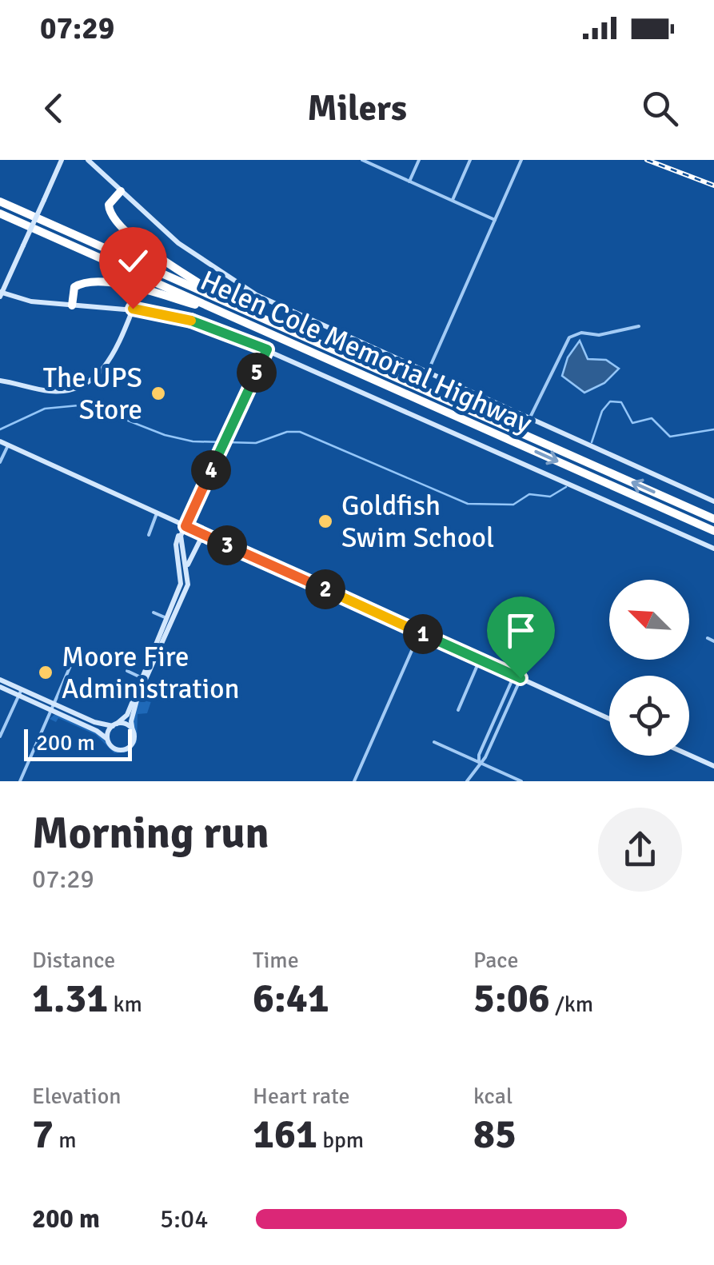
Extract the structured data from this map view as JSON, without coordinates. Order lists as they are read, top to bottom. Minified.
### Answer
{"streets":{"highway":["Helen Cole Memorial Highway"]},"places":["The UPS Store","Goldfish Swim School","Moore Fire Administration"],"scale_bar":"200 m","north":"top left","page":{"status":"07:29","header":"Milers","pins":["5","4","3","2","1"],"scale":"200 m","heading":["Morning run","07:29"],"stats":[["Distance","1.31 km"],["Time","6:41"],["Pace","5:06 /km"],["Elevation","7 m"],["Heart rate","161 bpm"],["kcal","85"]],"list":[{"name":"200 m","note":"5:04"}]}}
